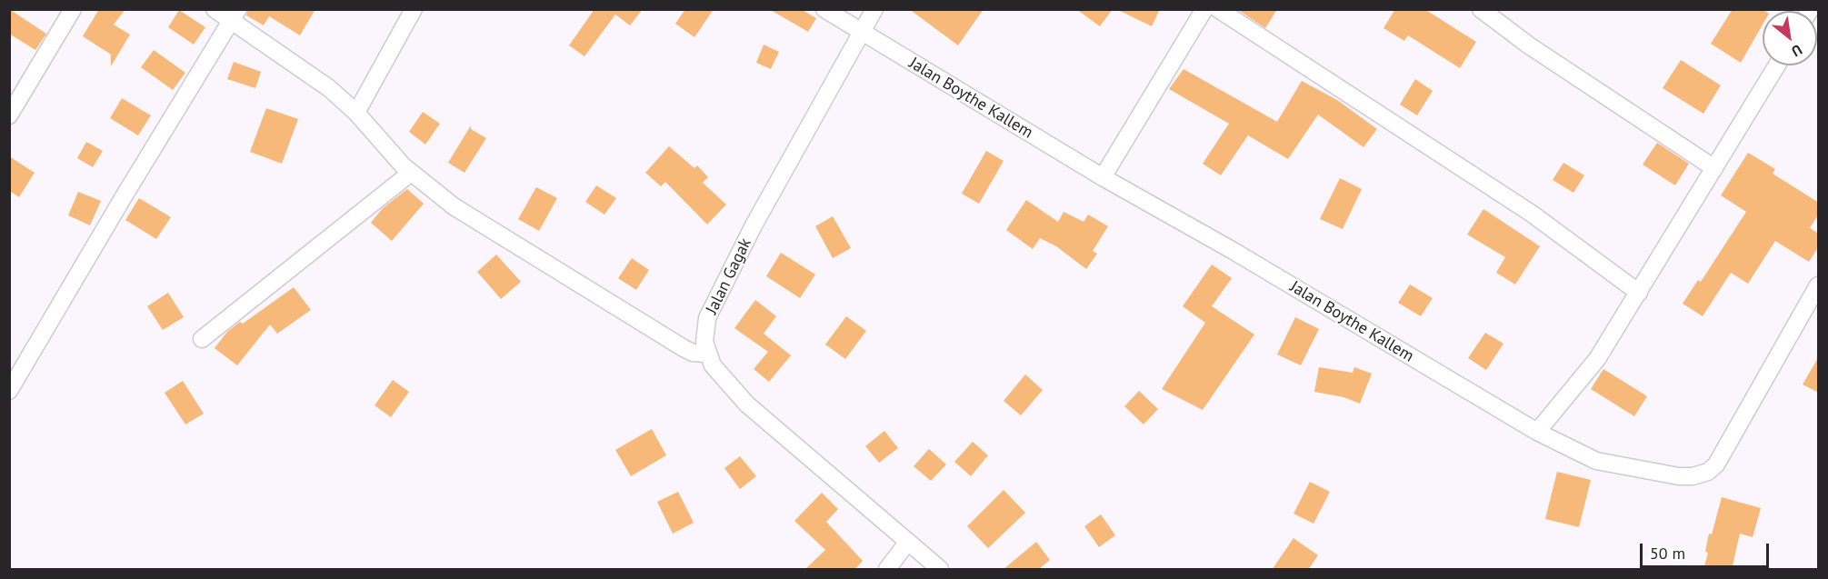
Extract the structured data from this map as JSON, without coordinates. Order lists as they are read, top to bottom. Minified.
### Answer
{"streets":{"street":["Jalan Boythe Kallem","Jalan Gagak"]},"crossings":[["Jalan Boythe Kallem","Jalan Gagak"]],"scale_bar":"50 m","north":"bottom right"}
